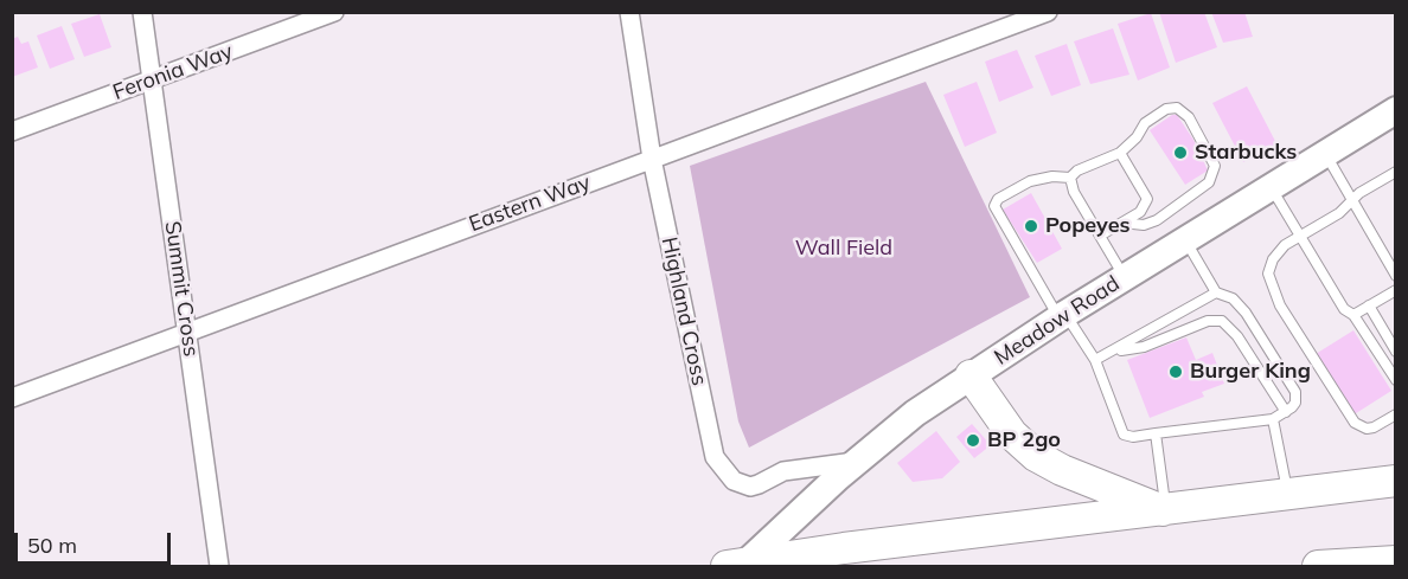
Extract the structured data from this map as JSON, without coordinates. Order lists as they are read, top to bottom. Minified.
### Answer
{"streets":{"main road":["Meadow Road"],"street":["Feronia Way","Eastern Way","Summit Cross","Highland Cross"]},"crossings":[["Feronia Way","Summit Cross"],["Eastern Way","Summit Cross"],["Eastern Way","Highland Cross"],["Highland Cross","Meadow Road"]],"parks":["Wall Field"],"places":["Starbucks","Popeyes","Burger King","BP 2go"],"scale_bar":"50 m"}
